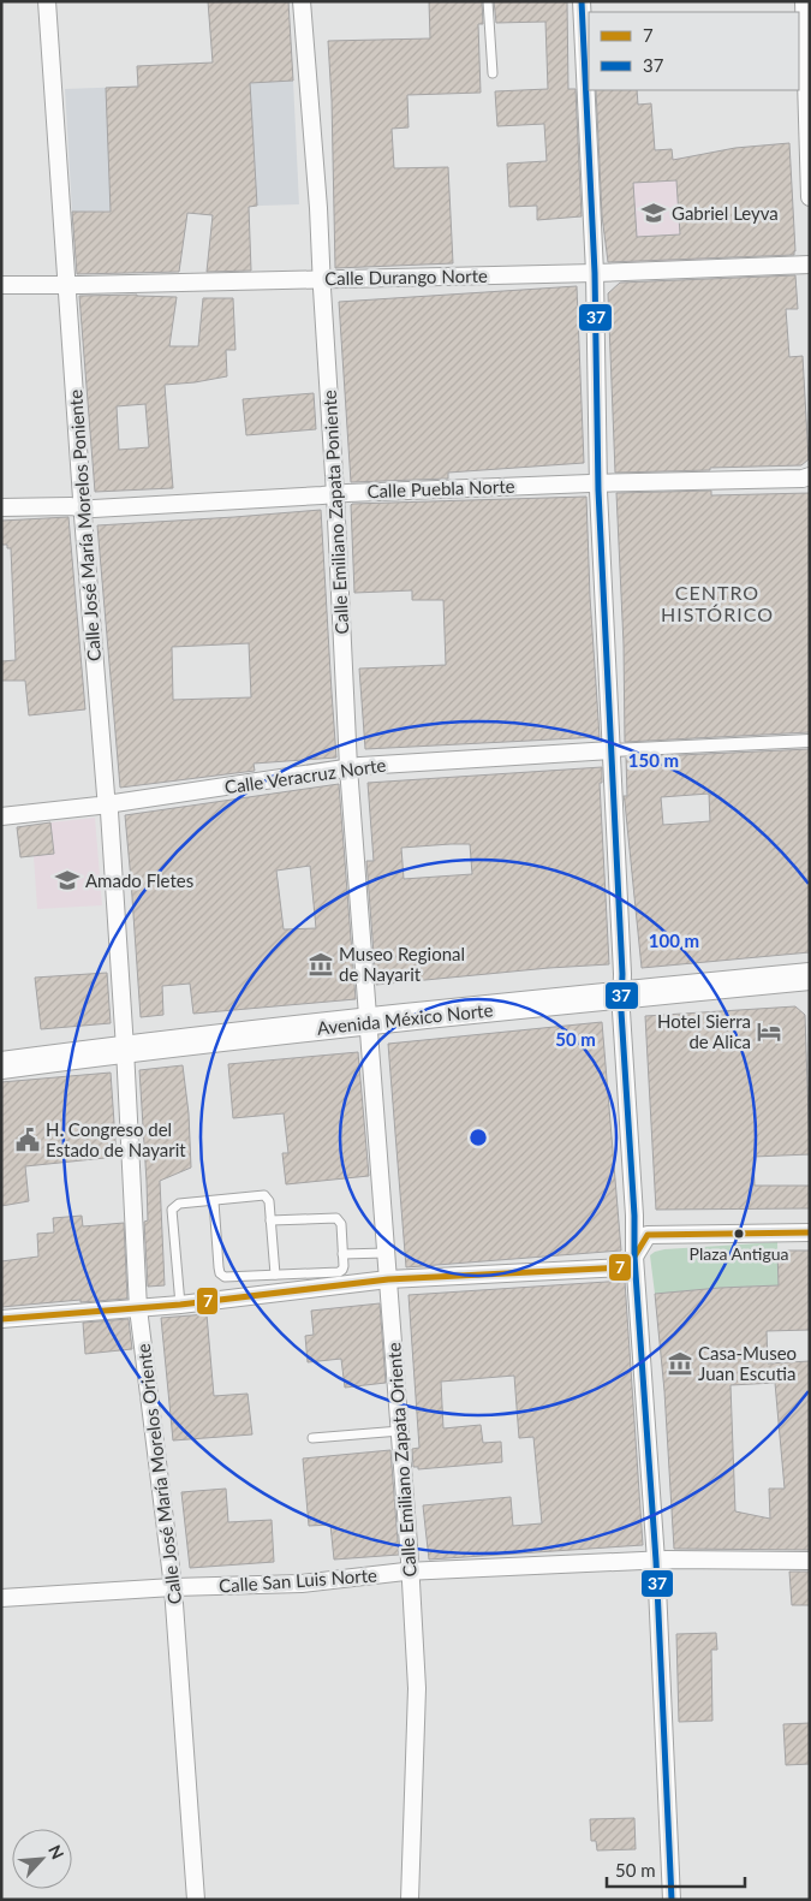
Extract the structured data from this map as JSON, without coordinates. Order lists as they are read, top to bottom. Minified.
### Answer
{"streets":{"main road":["Avenida México Norte"],"street":["Calle Durango Norte","Calle Puebla Norte","Calle Emiliano Zapata Poniente","Calle José María Morelos Poniente","Calle Veracruz Norte","Calle Emiliano Zapata Oriente","Calle José María Morelos Oriente","Calle San Luis Norte"]},"crossings":[["Calle Durango Norte","Calle Emiliano Zapata Poniente"],["Calle Durango Norte","Calle José María Morelos Poniente"],["Calle Puebla Norte","Calle Emiliano Zapata Poniente"],["Calle Puebla Norte","Calle José María Morelos Poniente"],["Calle Emiliano Zapata Poniente","Calle Veracruz Norte"],["Calle Emiliano Zapata Poniente","Avenida México Norte"],["Calle Emiliano Zapata Poniente","Calle Emiliano Zapata Oriente"],["Calle José María Morelos Poniente","Calle Veracruz Norte"],["Calle José María Morelos Poniente","Avenida México Norte"],["Calle José María Morelos Poniente","Calle José María Morelos Oriente"],["Avenida México Norte","Calle Emiliano Zapata Oriente"],["Avenida México Norte","Calle José María Morelos Oriente"],["Calle Emiliano Zapata Oriente","Calle San Luis Norte"],["Calle José María Morelos Oriente","Calle San Luis Norte"]],"districts":["CENTRO HISTÓRICO"],"places":{"school or university":["Gabriel Leyva","Amado Fletes"],"museum":["Museo Regional de Nayarit","Casa-Museo Juan Escutia"],"hotel":["Hotel Sierra de Alica"],"public building":["H. Congreso del Estado de Nayarit"],"other":["Plaza Antigua"]},"lines":["transit line 37","transit line 7"],"legend":["7","37"],"scale_bar":"50 m","north":"top right","rings":["150 m","100 m","50 m"]}
